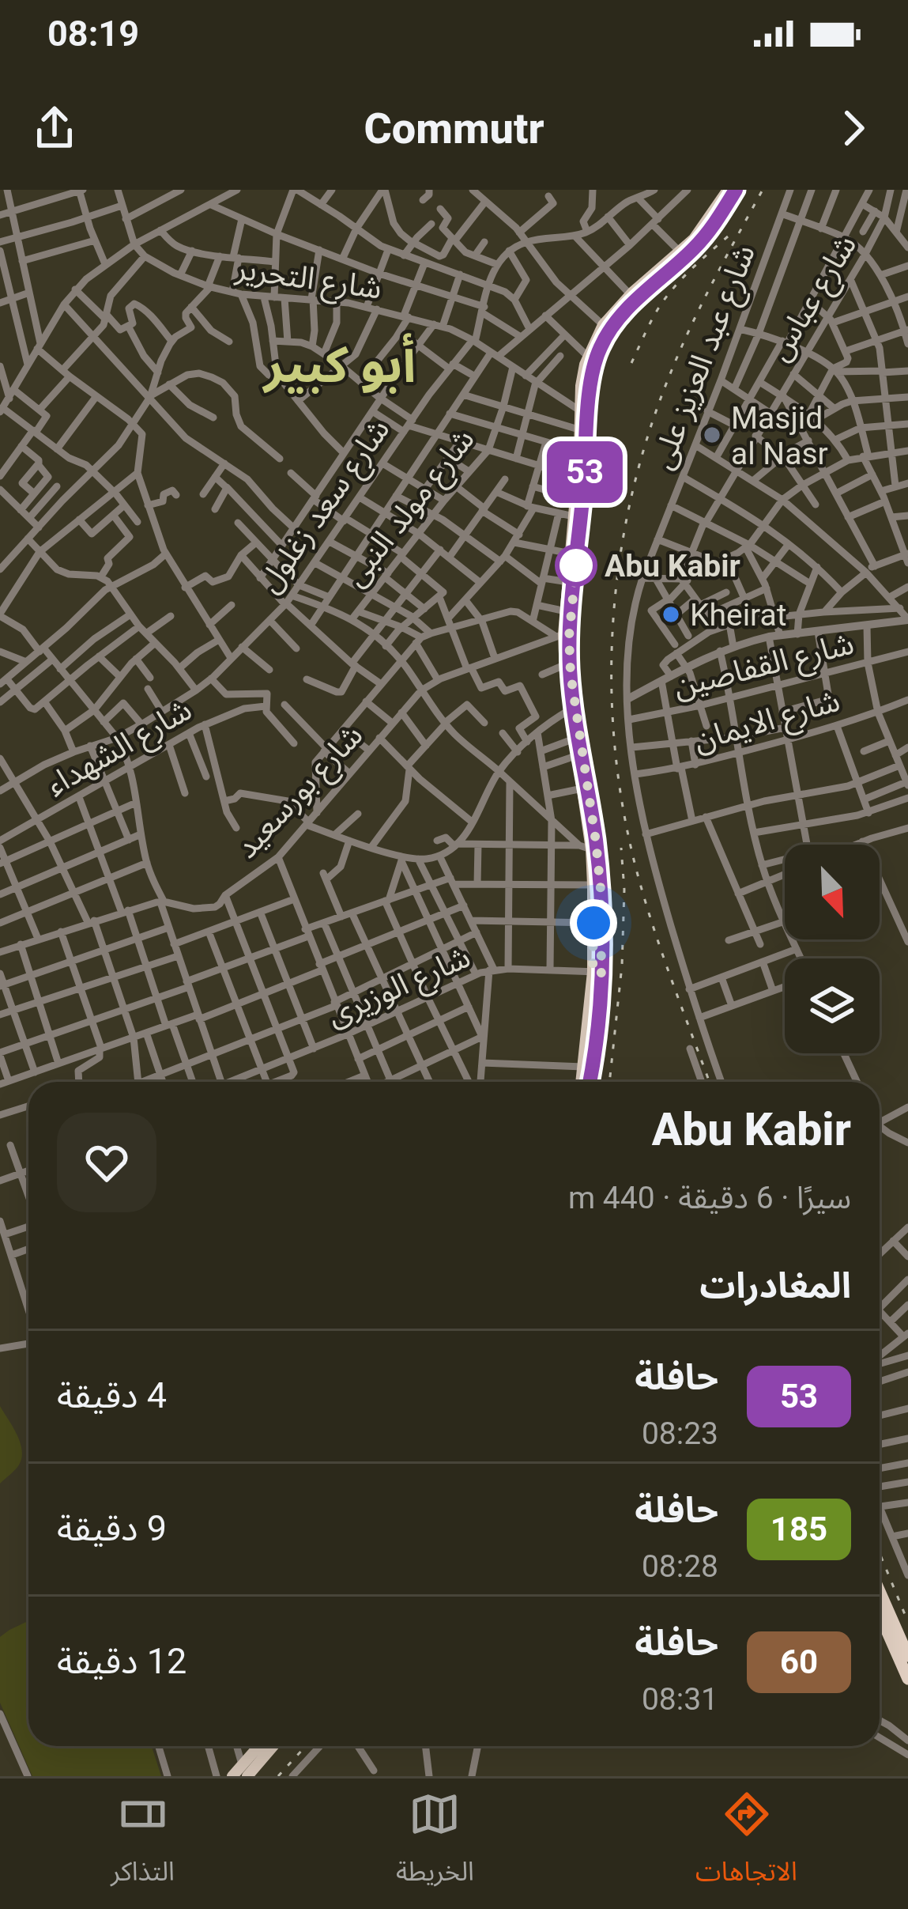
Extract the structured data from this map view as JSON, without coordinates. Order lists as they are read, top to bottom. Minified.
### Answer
{"streets":{"street":["شارع التحرير","شارع عباس","شارع عبد العزيز على","شارع سعد زغلول","شارع مولد النبى","شارع القفاصين","شارع الايمان","شارع الشهداء","شارع بورسعيد","شارع الوزيرى"]},"crossings":[["شارع التحرير","شارع سعد زغلول"],["شارع التحرير","شارع مولد النبى"],["شارع عبد العزيز على","شارع القفاصين"],["شارع عبد العزيز على","شارع الايمان"]],"districts":["أبو كبير"],"places":["Masjid al Nasr","Abu Kabir","Kheirat"],"lines":["bus line 53"],"north":"bottom right","page":{"status":"08:19","header":"Commutr","on_map":"53","heading":[["Abu Kabir","سيرًا · 6 دقيقة · 440 m"],"المغادرات"],"list":[{"mark":"53","name":"حافلة","note":"08:23","value":"4 دقيقة"},{"mark":"185","name":"حافلة","note":"08:28","value":"9 دقيقة"},{"mark":"60","name":"حافلة","note":"08:31","value":"12 دقيقة"}],"tabs":["الاتجاهات","الخريطة","التذاكر"]}}
